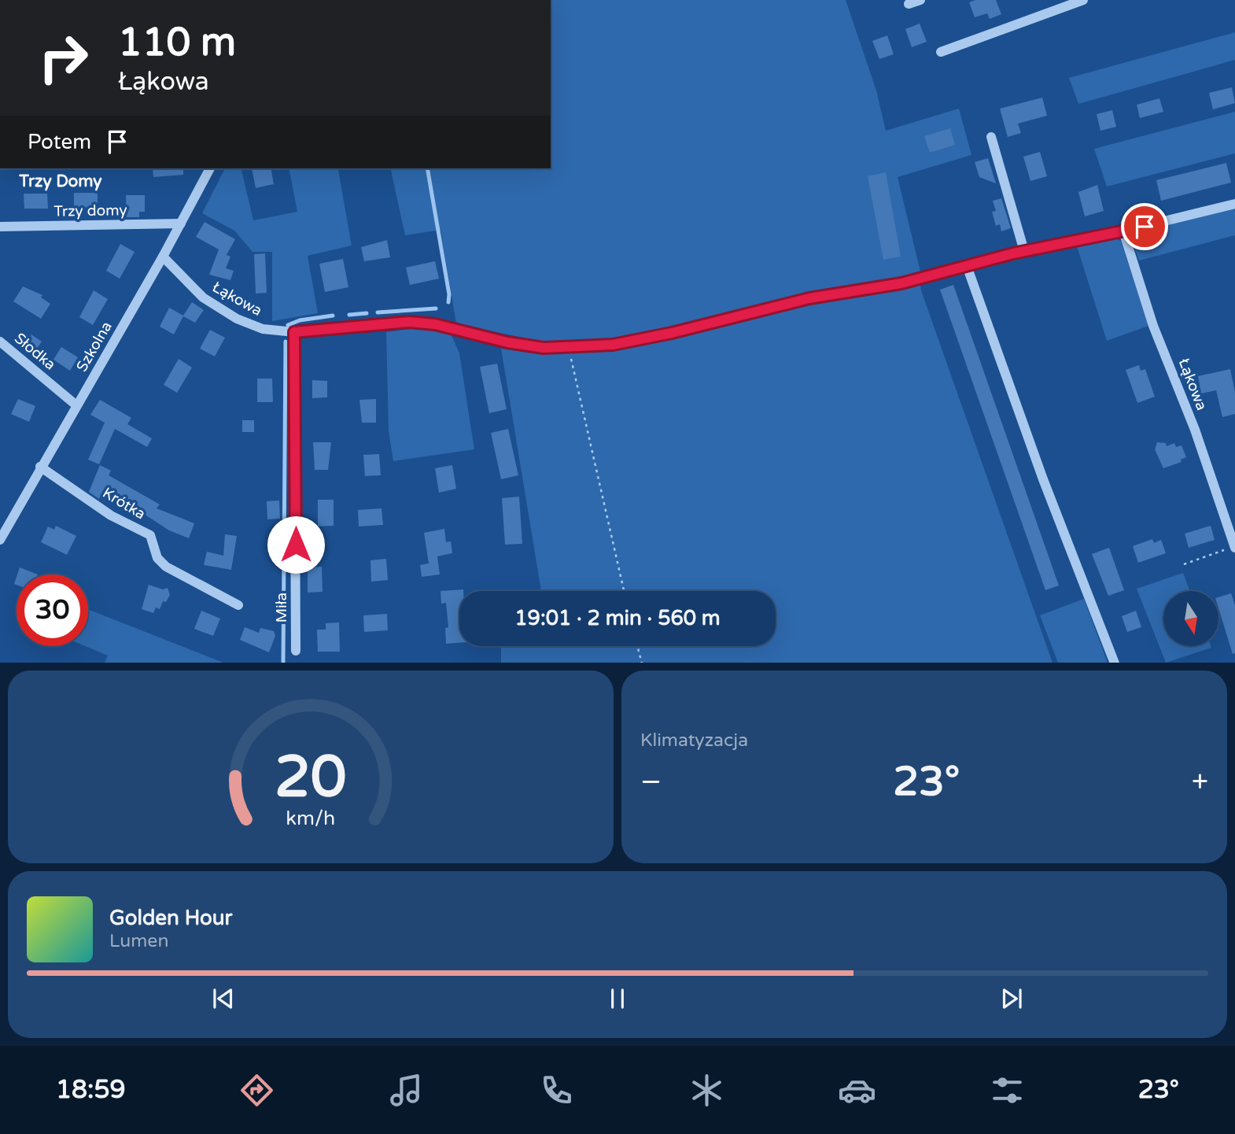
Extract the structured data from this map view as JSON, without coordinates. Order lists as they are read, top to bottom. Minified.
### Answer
{"streets":{"street":["Trzy domy","Łąkowa","Szkolna","Słodka","Krótka","Miła"]},"crossings":[["Trzy domy","Szkolna"],["Łąkowa","Szkolna"],["Łąkowa","Miła"],["Szkolna","Słodka"],["Szkolna","Krótka"]],"districts":["Trzy Domy"],"north":"bottom","page":{"turn":["110 m","Łąkowa"],"then":"Potem","limit":"30","trip":"19:01 · 2 min · 560 m","tile":"Klimatyzacja","heat":["−","23°","+"],"song":["Golden Hour","Lumen"],"tabs":["18:59","23°"],"gauge":["20","km/h"]}}
